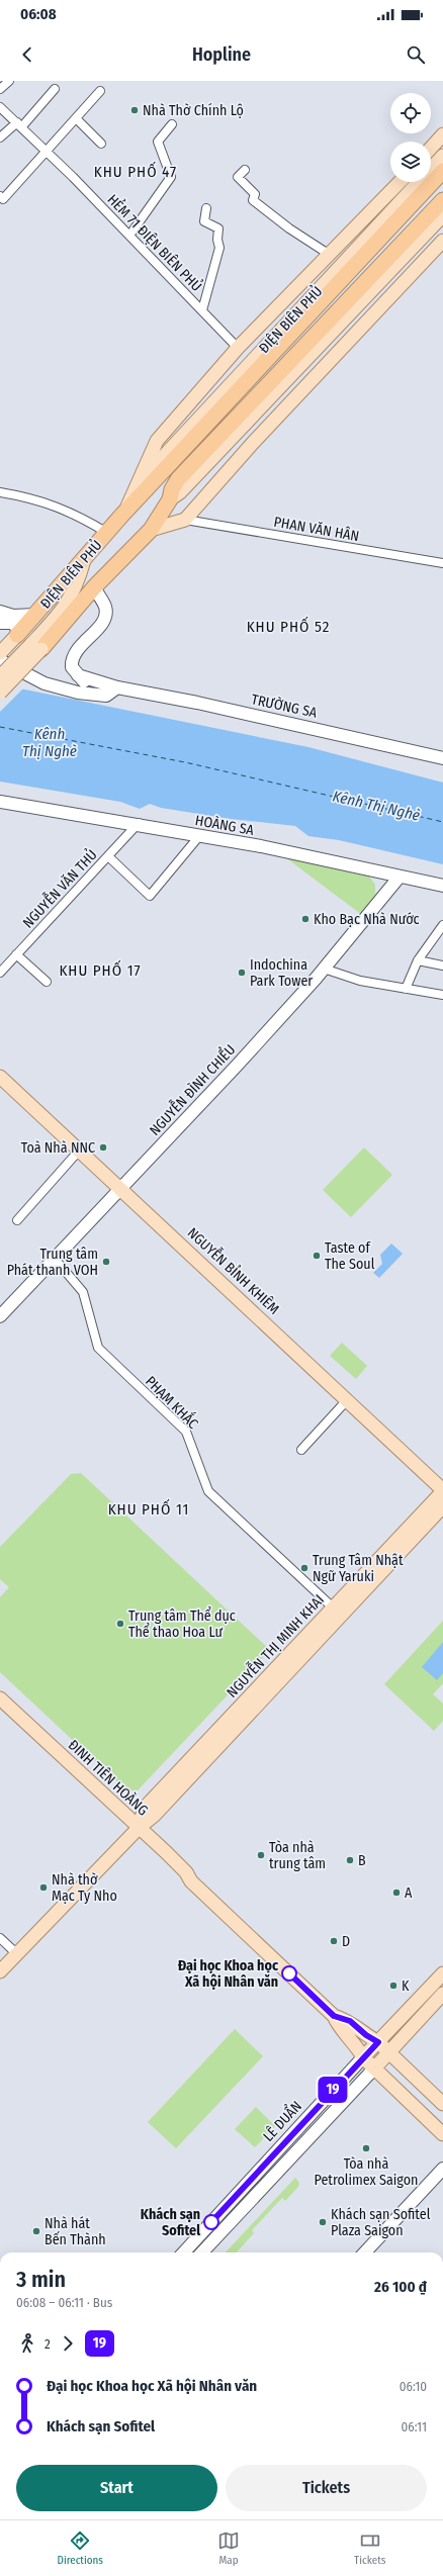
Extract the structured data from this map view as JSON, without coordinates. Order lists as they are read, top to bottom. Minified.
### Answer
{"streets":{"highway":["ĐIỆN BIÊN PHỦ"],"main road":["NGUYỄN BỈNH KHIÊM","NGUYỄN THỊ MINH KHAI","ĐINH TIÊN HOÀNG","LÊ DUẨN"],"street":["HẺM 71 ĐIỆN BIÊN PHỦ","PHAN VĂN HÂN","TRƯỜNG SA","HOÀNG SA","NGUYỄN VĂN THỦ","NGUYỄN ĐÌNH CHIỂU","PHẠM KHẮC"]},"crossings":[["HẺM 71 ĐIỆN BIÊN PHỦ","ĐIỆN BIÊN PHỦ"],["ĐIỆN BIÊN PHỦ","PHAN VĂN HÂN"],["HOÀNG SA","NGUYỄN VĂN THỦ"],["HOÀNG SA","NGUYỄN ĐÌNH CHIỂU"],["NGUYỄN ĐÌNH CHIỂU","NGUYỄN BỈNH KHIÊM"],["NGUYỄN ĐÌNH CHIỂU","PHẠM KHẮC"],["NGUYỄN BỈNH KHIÊM","NGUYỄN THỊ MINH KHAI"],["PHẠM KHẮC","NGUYỄN THỊ MINH KHAI"],["NGUYỄN THỊ MINH KHAI","ĐINH TIÊN HOÀNG"],["ĐINH TIÊN HOÀNG","LÊ DUẨN"]],"districts":["KHU PHỐ 47","KHU PHỐ 52","KHU PHỐ 17","KHU PHỐ 11"],"water":["Kênh Thị Nghè"],"places":["Nhà Thờ Chính Lộ","Kho Bạc Nhà Nước","Indochina Park Tower","Toà Nhà NNC","Taste of The Soul","Trung tâm Phát thanh VOH","Trung Tâm Nhật Ngữ Yaruki","Trung tâm Thể dục Thể thao Hoa Lư","Tòa nhà trung tâm","B","Nhà thờ Mạc Ty Nho","A","D","Đại học Khoa học Xã hội Nhân văn","K","Tòa nhà Petrolimex Saigon","Khách sạn Sofitel","Khách sạn Sofitel Plaza Saigon","Nhà hát Bến Thành"],"lines":["bus line 19"],"page":{"status":"06:08","header":"Hopline","on_map":"19","heading":["3 min","06:08 – 06:11 · Bus","26 100 ₫"],"legs":["2","19"],"list":[{"name":"Đại học Khoa học Xã hội Nhân văn","value":"06:10"},{"name":"Khách sạn Sofitel","value":"06:11"}],"buttons":["Start","Tickets"],"tabs":["Directions","Map","Tickets"]}}
